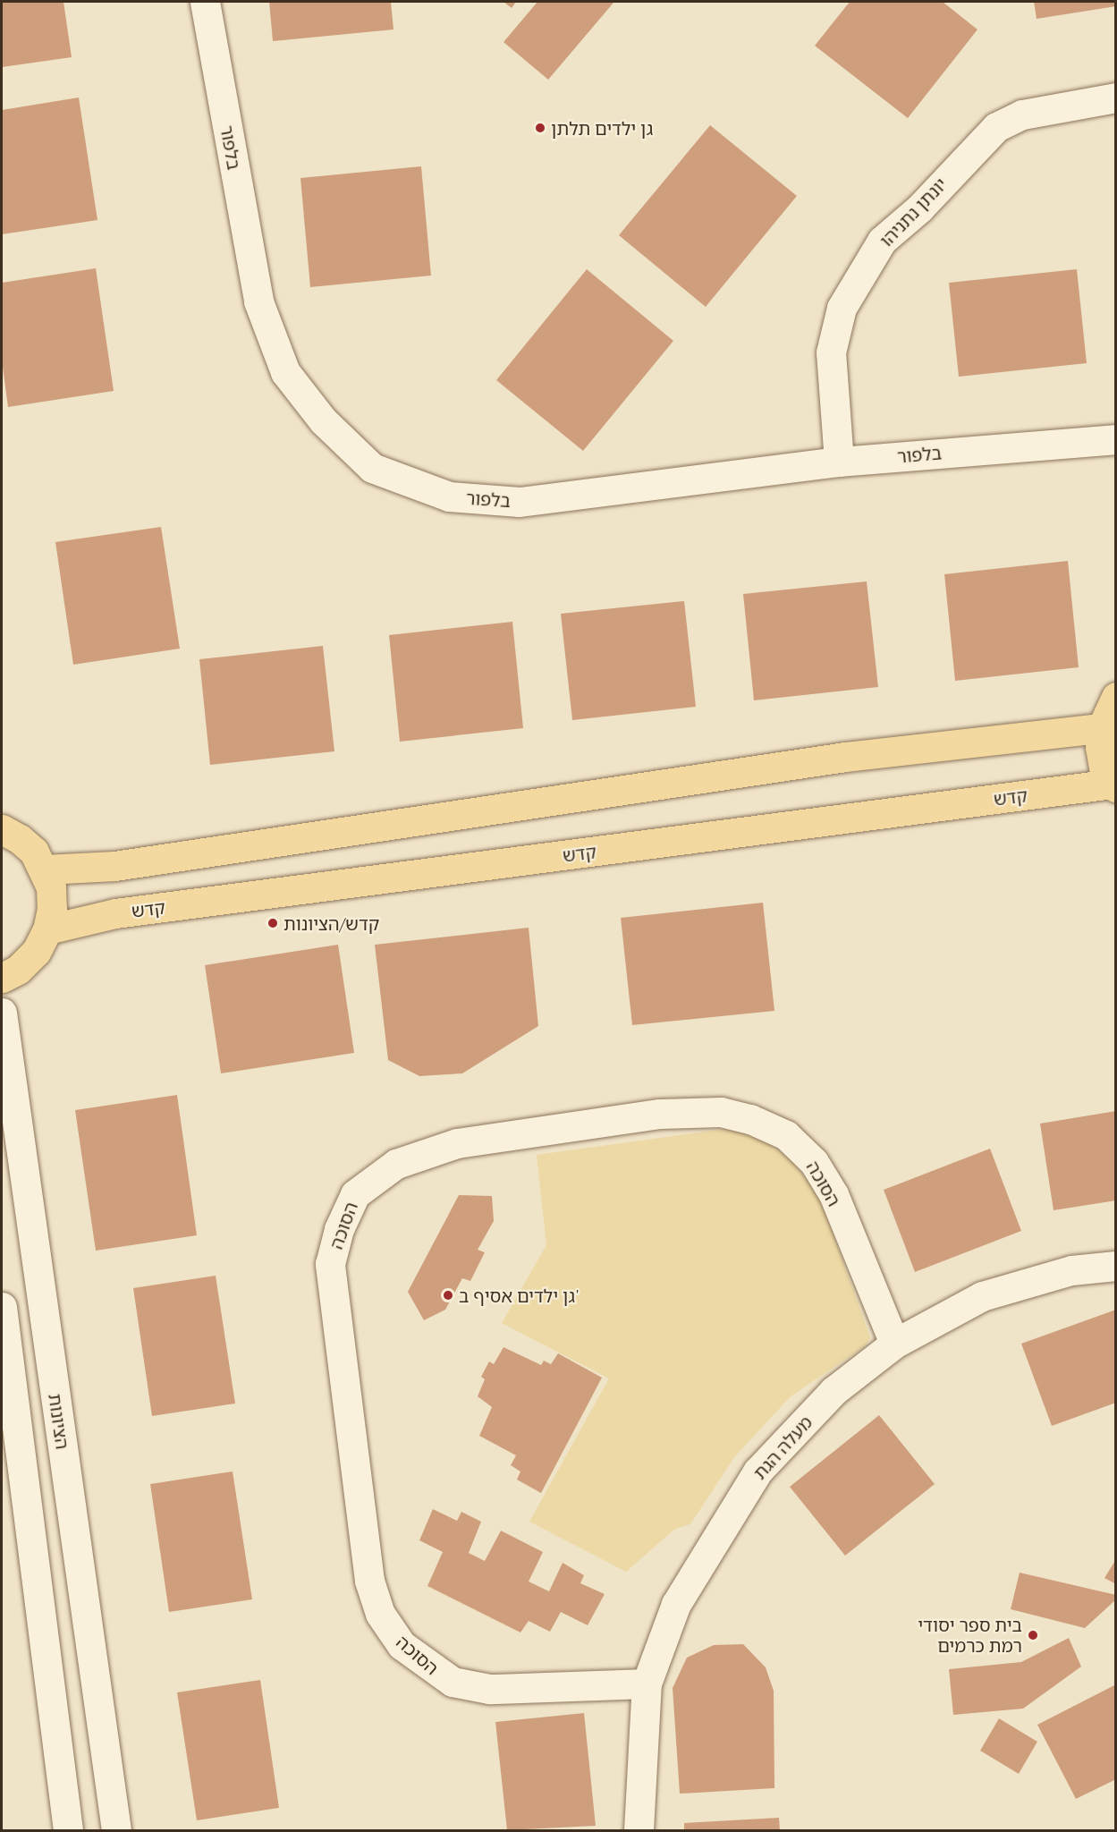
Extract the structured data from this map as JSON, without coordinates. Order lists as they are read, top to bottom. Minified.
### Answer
{"streets":{"main road":["קדש"],"street":["בלפור","יונתן נתניהו","הסוכה","הציונות","מעלה הגת"]},"crossings":[["בלפור","יונתן נתניהו"],["הסוכה","מעלה הגת"]],"places":["גן ילדים תלתן","קדש/הציונות","גן ילדים אסיף ב'","בית ספר יסודי רמת כרמים"]}
